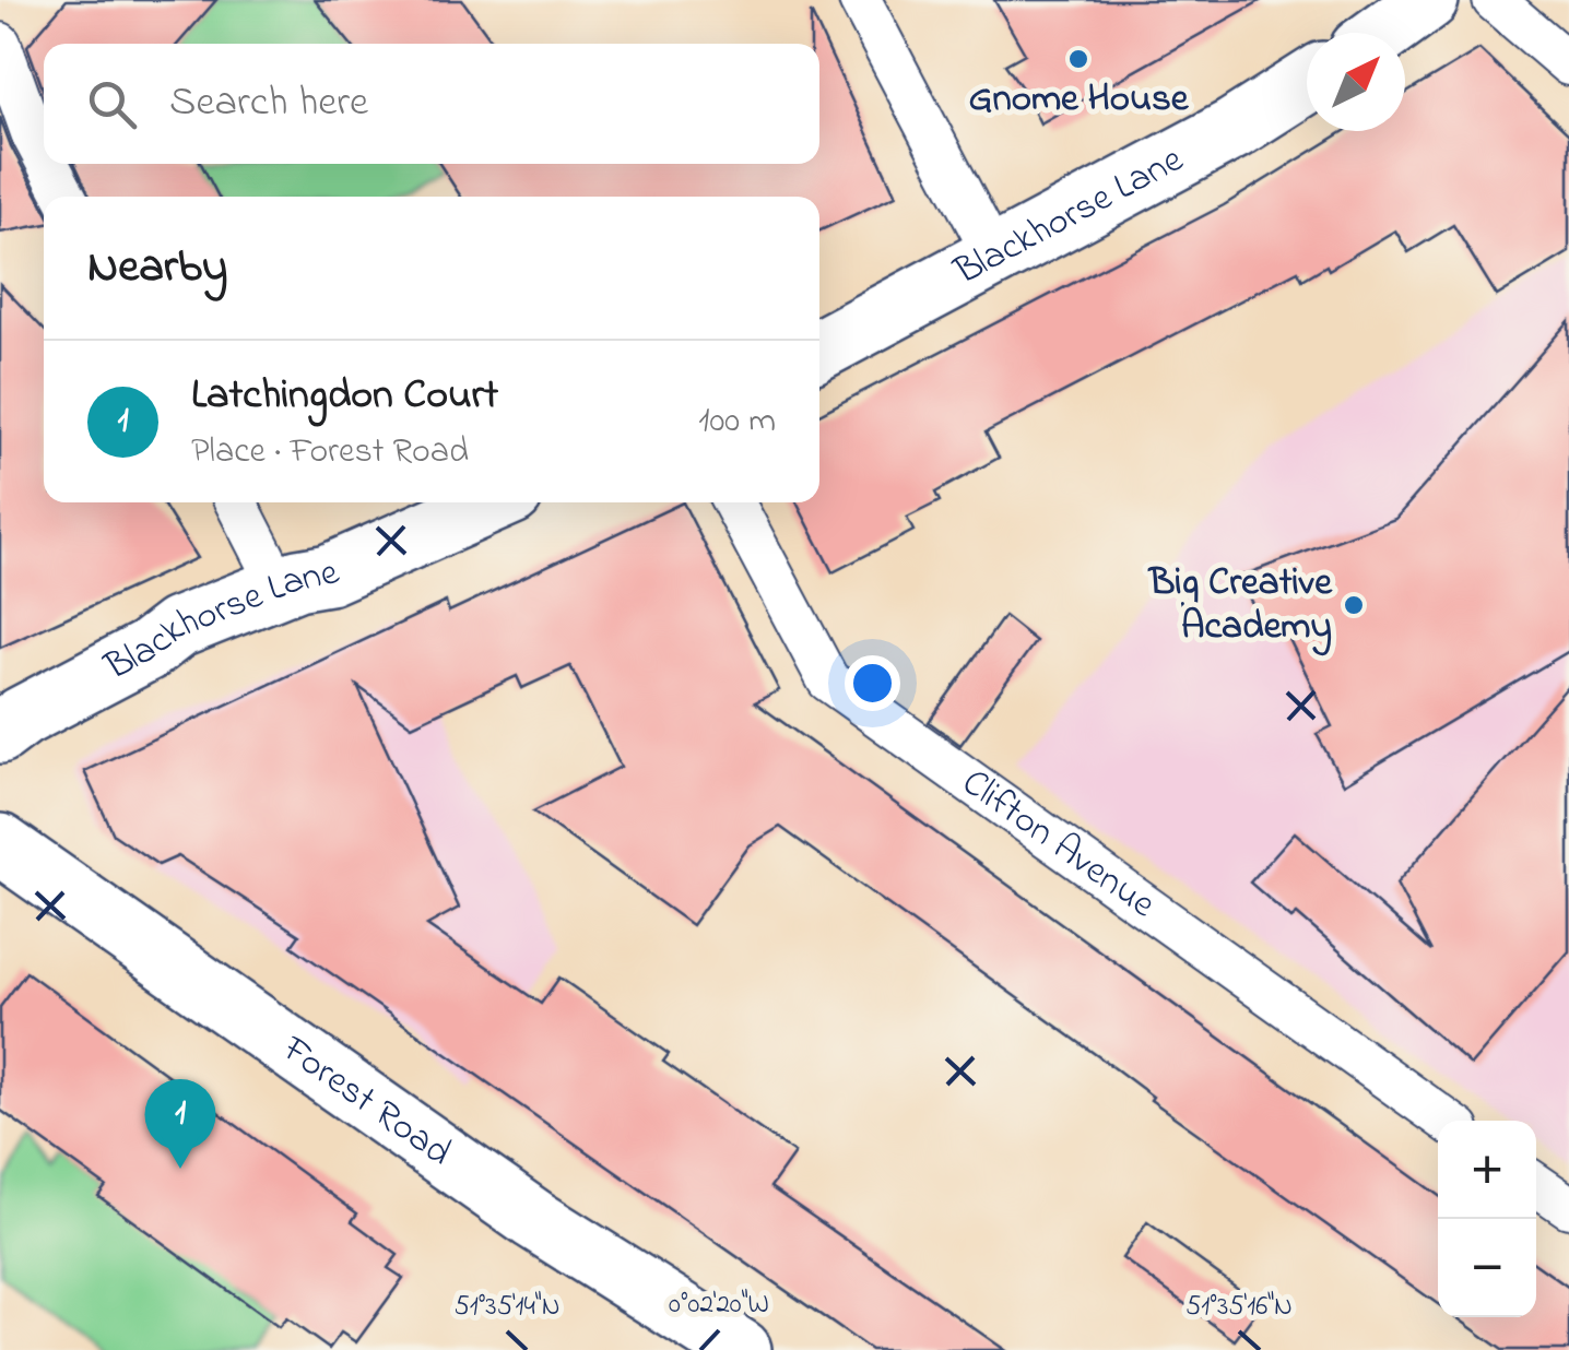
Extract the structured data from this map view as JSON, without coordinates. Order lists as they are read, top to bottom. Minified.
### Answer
{"streets":{"main road":["Blackhorse Lane","Forest Road"],"street":["Clifton Avenue"]},"places":["Gnome House","Big Creative Academy"],"north":"top right","page":{"search":"Search here","heading":"Nearby","list":[{"mark":"1","name":"Latchingdon Court","note":"Place · Forest Road","value":"100 m"}],"pins":"1","map_buttons":["+","−"]},"coordinates":["0°02'20\"W","51°35'14\"N","51°35'16\"N"]}
